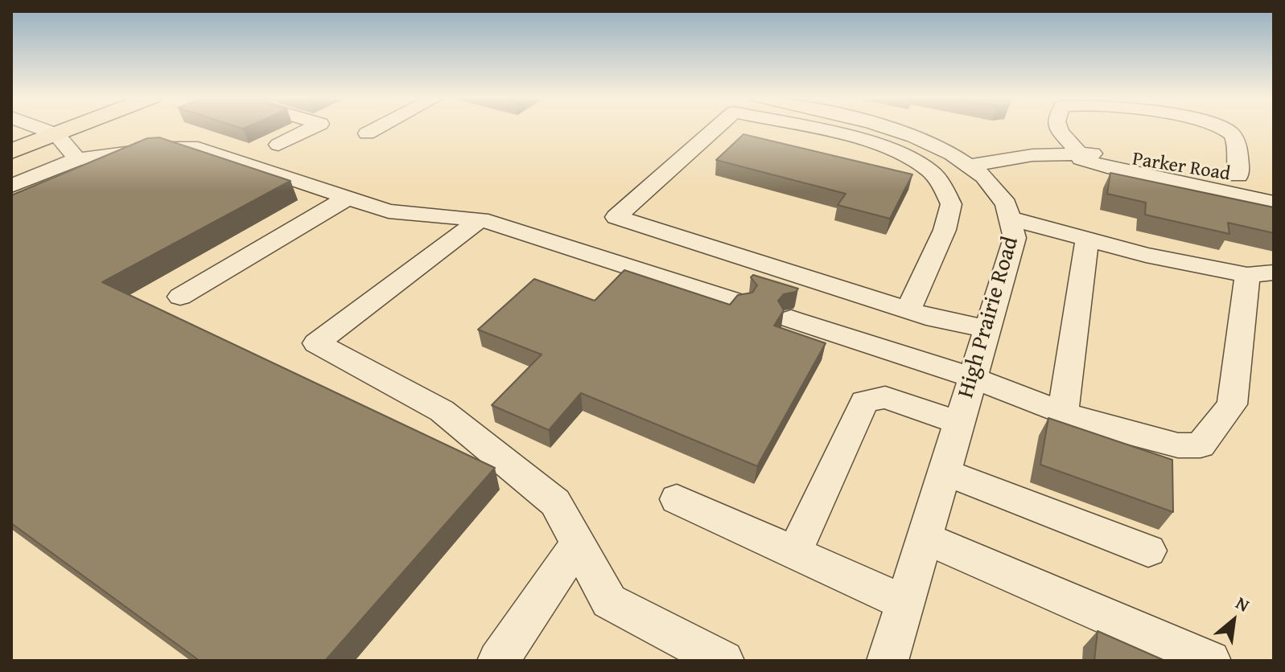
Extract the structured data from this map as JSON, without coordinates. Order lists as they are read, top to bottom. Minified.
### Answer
{"streets":{"street":["Parker Road","High Prairie Road"]},"crossings":[["Parker Road","High Prairie Road"]],"north":"top right"}
